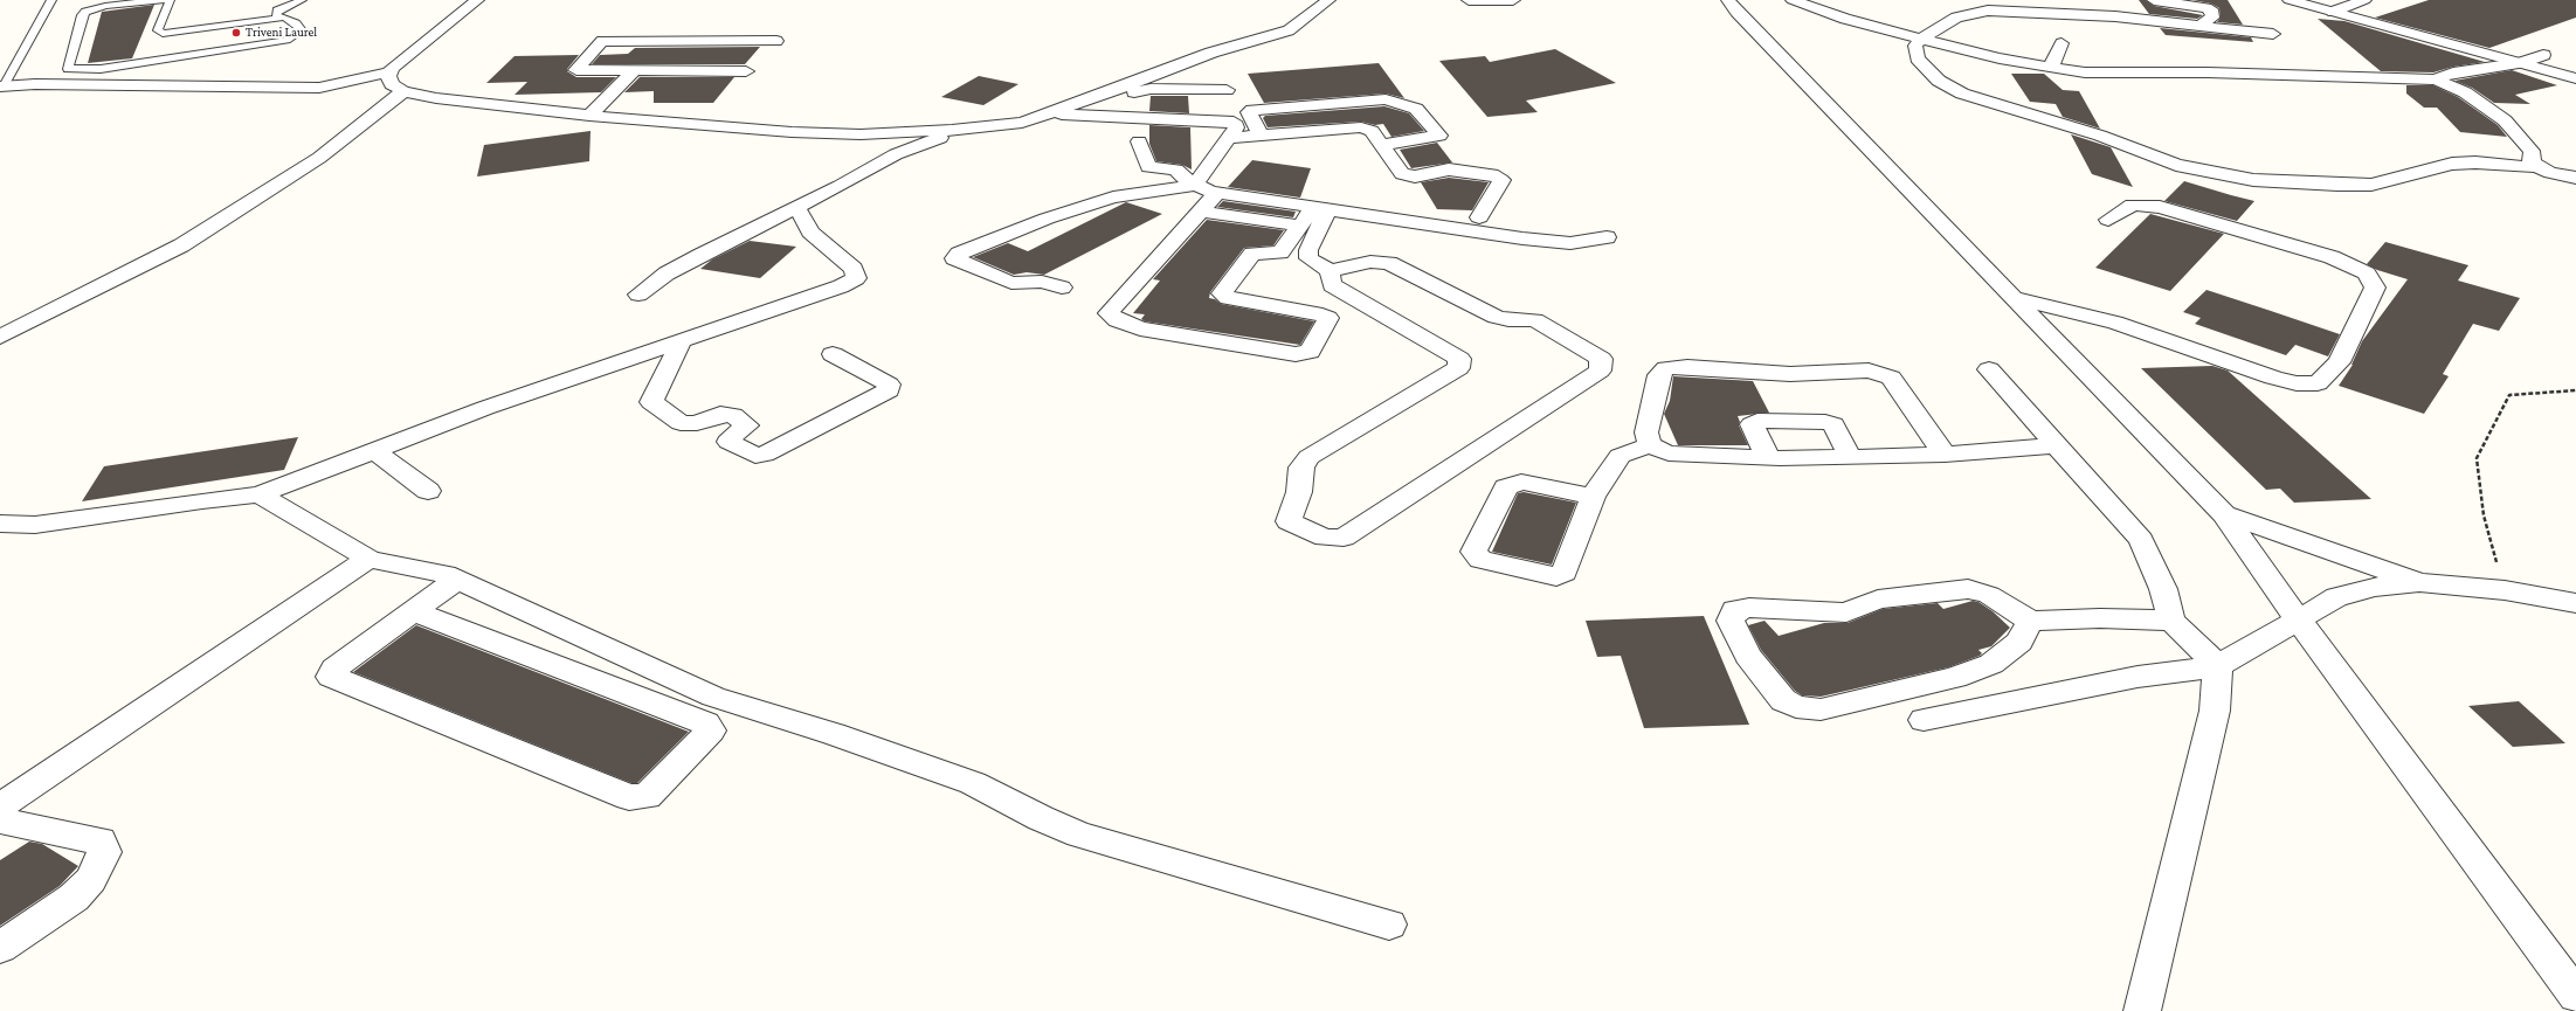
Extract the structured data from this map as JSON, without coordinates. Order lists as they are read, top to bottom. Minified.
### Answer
{"places":["Triveni Laurel"]}
